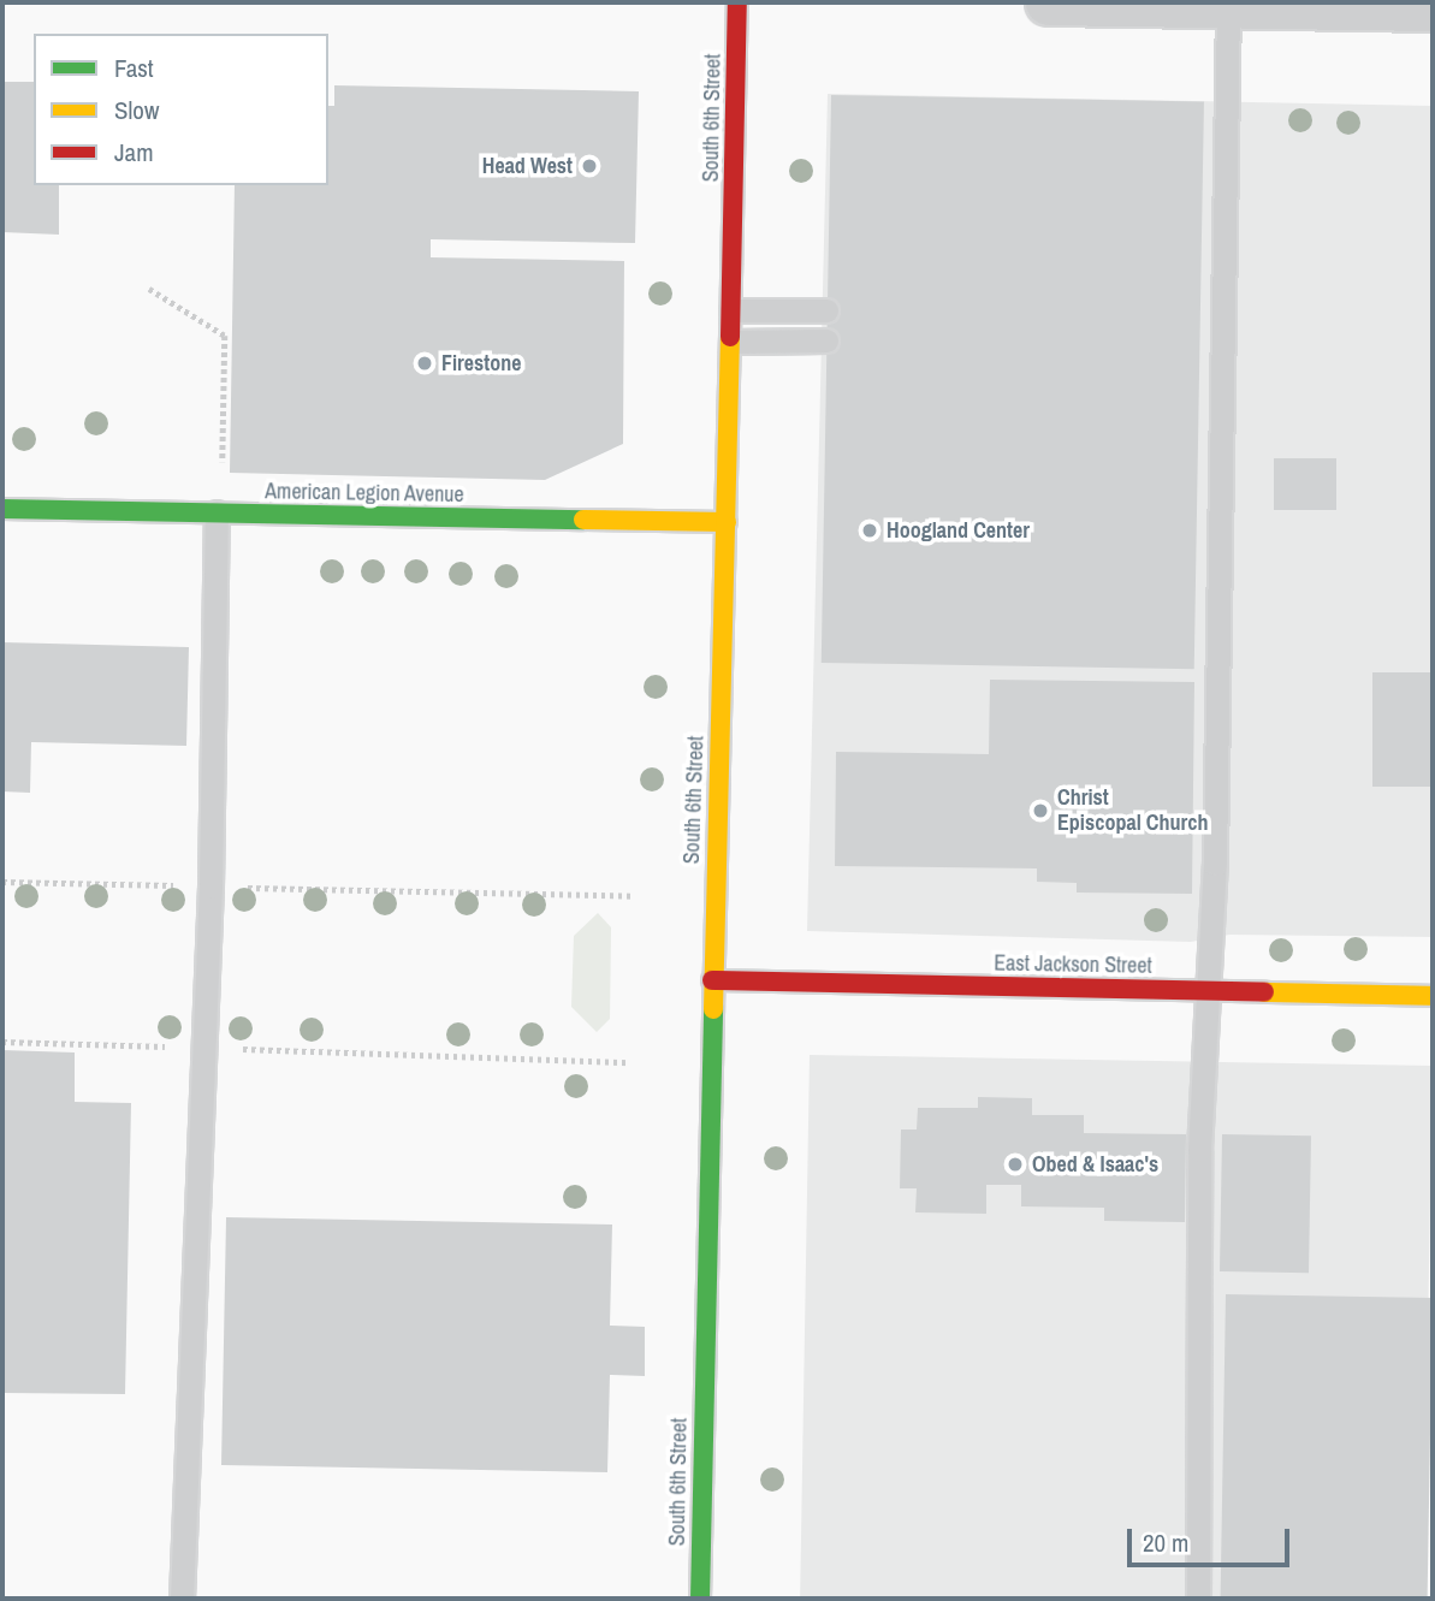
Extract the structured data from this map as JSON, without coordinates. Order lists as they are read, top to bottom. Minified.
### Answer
{"streets":{"main road":["South 6th Street","American Legion Avenue","East Jackson Street"]},"crossings":[["South 6th Street","American Legion Avenue"],["South 6th Street","East Jackson Street"]],"places":["Head West","Firestone","Hoogland Center","Christ Episcopal Church","Obed & Isaac's"],"legend":["Fast","Slow","Jam"],"scale_bar":"20 m"}
